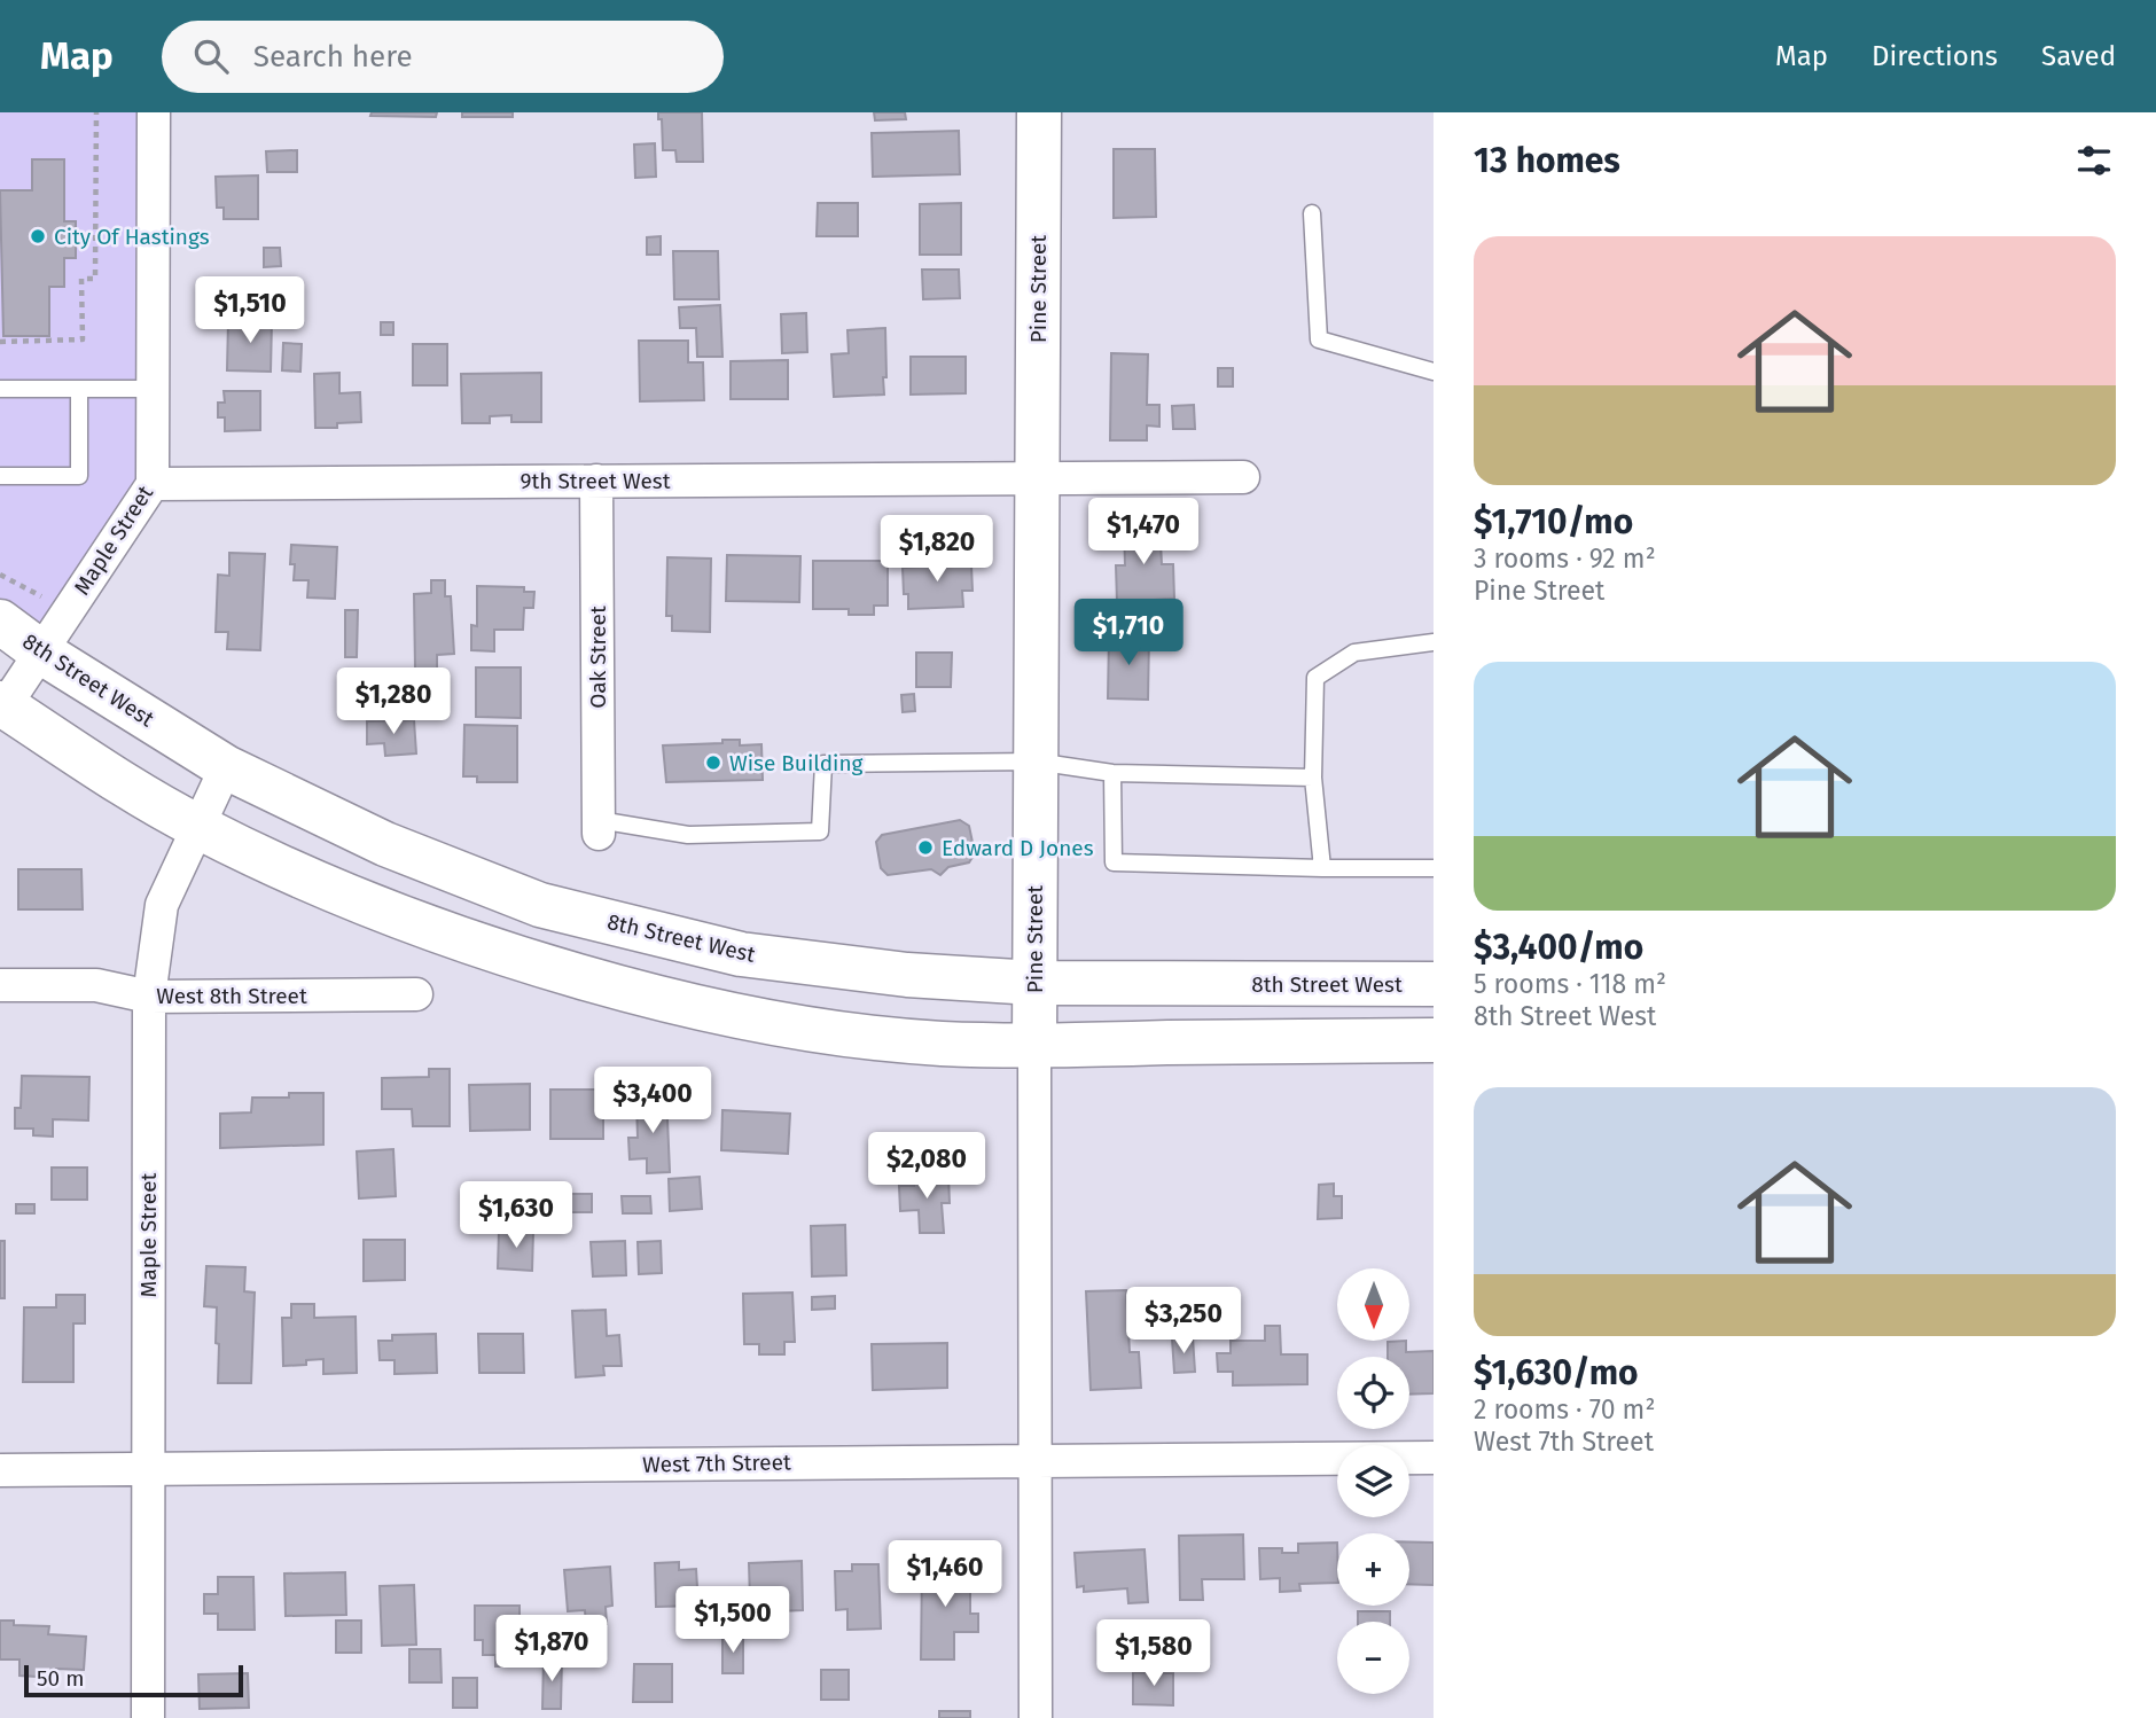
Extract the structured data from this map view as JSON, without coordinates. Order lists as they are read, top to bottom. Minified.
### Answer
{"streets":{"main road":["Pine Street","8th Street West"],"street":["9th Street West","Maple Street","Oak Street","West 8th Street","West 7th Street"]},"crossings":[["Pine Street","9th Street West"],["Pine Street","8th Street West"],["Pine Street","West 7th Street"],["9th Street West","Maple Street"],["9th Street West","Oak Street"],["Maple Street","8th Street West"],["Maple Street","West 8th Street"],["Maple Street","West 7th Street"]],"places":["City Of Hastings","Wise Building","Edward D Jones"],"scale_bar":"50 m","north":"bottom","page":{"header":"Map","search":"Search here","nav":["Map","Directions","Saved"],"heading":"13 homes","list":[{"name":"$1,710/mo","note":"3 rooms · 92 m² · Pine Street"},{"name":"$3,400/mo","note":"5 rooms · 118 m² · 8th Street West"},{"name":"$1,630/mo","note":"2 rooms · 70 m² · West 7th Street"}],"price":["$1,510","$1,470","$1,820","$1,710","$1,280","$3,400","$2,080","$1,630","$3,250","$1,460","$1,500","$1,870","$1,580"],"map_buttons":["+","−"],"scale":"50 m"}}
